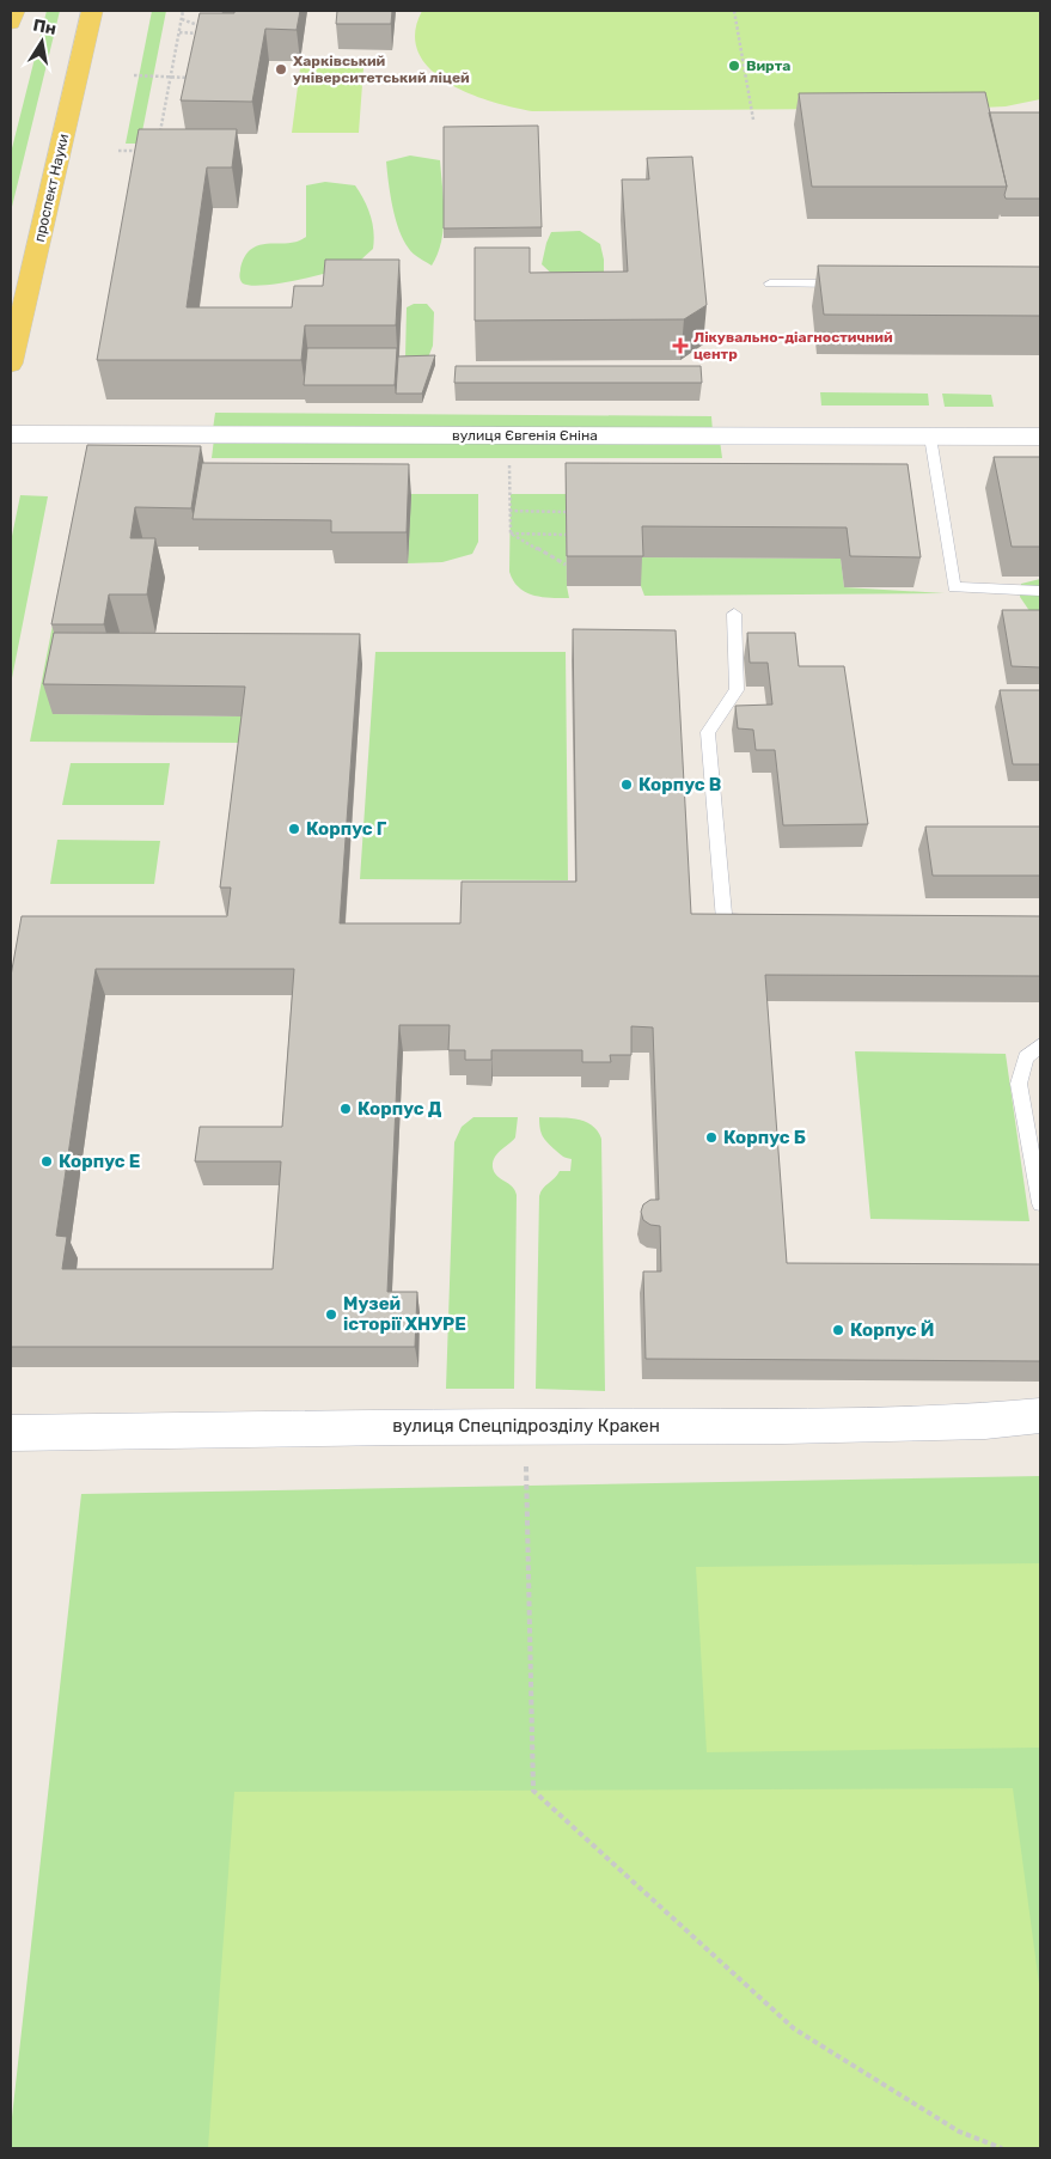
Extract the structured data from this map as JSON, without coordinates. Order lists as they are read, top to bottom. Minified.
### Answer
{"streets":{"main road":["проспект Науки"],"street":["вулиця Євгенія Єніна","вулиця Спецпідрозділу Кракен"]},"places":{"other":["Вирта","Харківський університетський ліцей","Корпус В","Корпус Г","Корпус Д","Корпус Б","Корпус E","Музей історії ХНУРЕ","Корпус Й"],"health":["Лікувально-діагностичний центр"]},"north":"top"}
